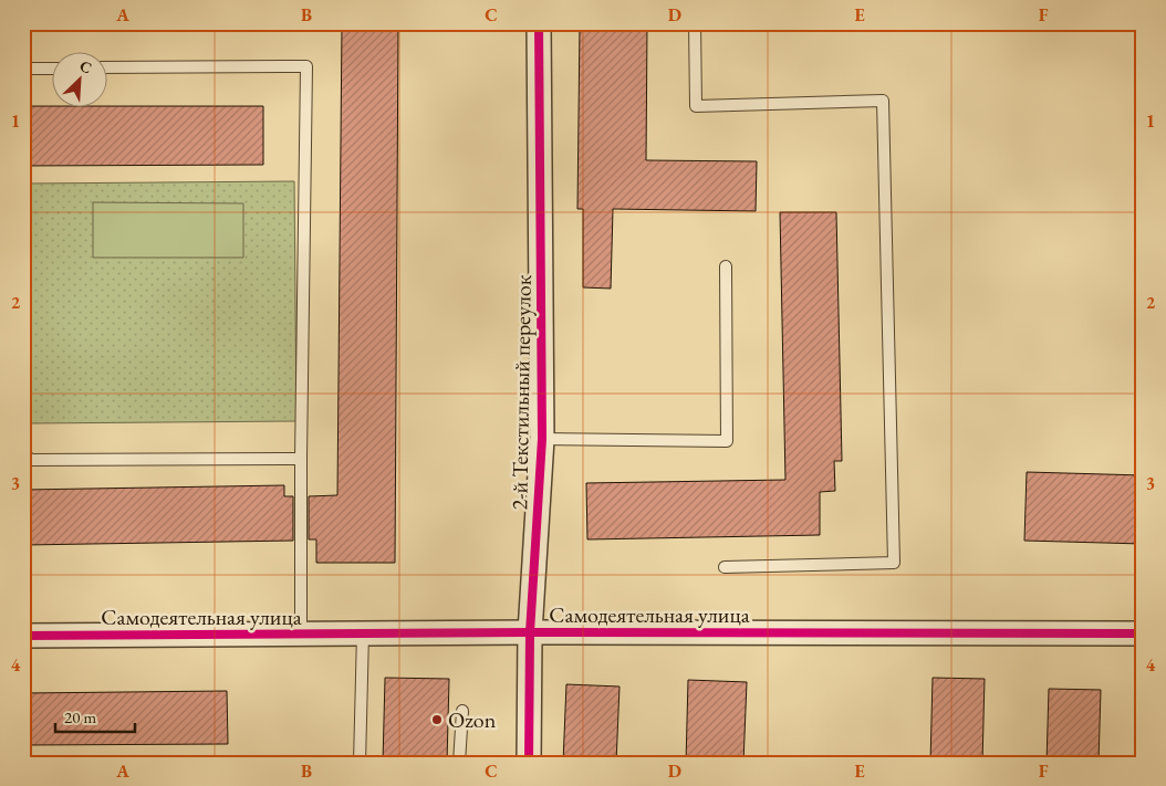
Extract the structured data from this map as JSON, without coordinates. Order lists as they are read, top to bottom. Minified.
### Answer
{"streets":{"street":["2-й Текстильный переулок","Самодеятельная улица"]},"crossings":[["2-й Текстильный переулок","Самодеятельная улица"]],"places":["Ozon"],"scale_bar":"20 m","north":"top right","grid":{"columns":["A","B","C","D","E","F"],"rows":["1","2","3","4"]}}
